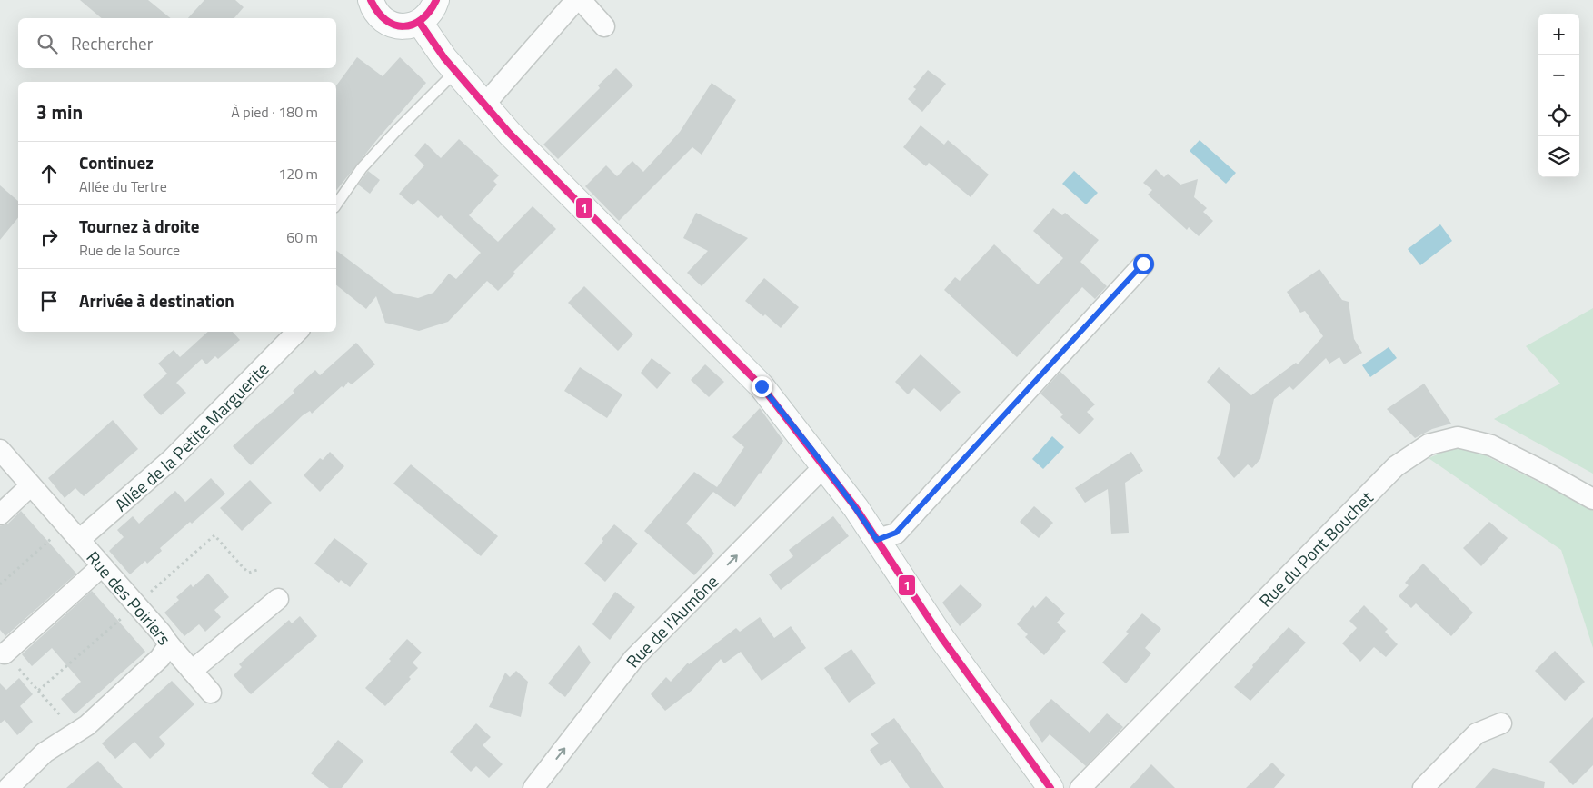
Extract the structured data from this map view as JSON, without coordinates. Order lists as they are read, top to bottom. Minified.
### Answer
{"streets":{"street":["Allée de la Petite Marguerite","Rue du Pont Bouchet","Rue des Poiriers","Rue de l'Aumône"]},"crossings":[["Allée de la Petite Marguerite","Rue des Poiriers"]],"one_way":["Rue de l'Aumône"],"lines":["transit line 1"],"page":{"map_buttons":["+","−"],"search":"Rechercher","heading":["3 min","À pied · 180 m"],"list":[["Continuez","Allée du Tertre","120 m"],["Tournez à droite","Rue de la Source","60 m"],"Arrivée à destination"]}}
